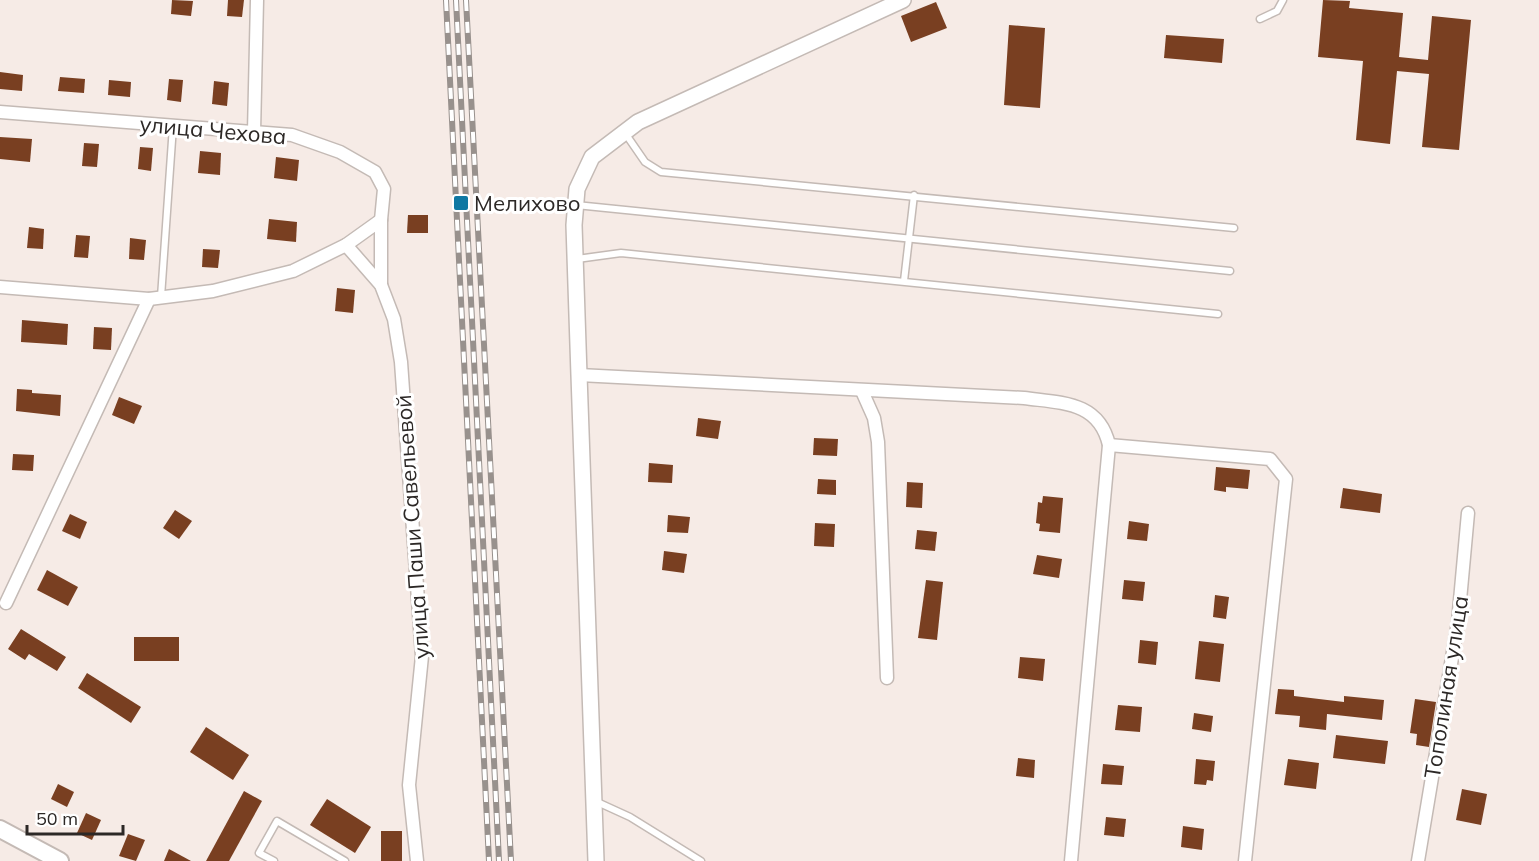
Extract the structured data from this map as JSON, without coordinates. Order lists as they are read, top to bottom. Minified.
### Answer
{"streets":{"street":["улица Чехова","улица Паши Савельевой","Тополиная улица"]},"crossings":[["улица Чехова","улица Паши Савельевой"]],"places":{"transit":["Мелихово"]},"scale_bar":"50 m"}
